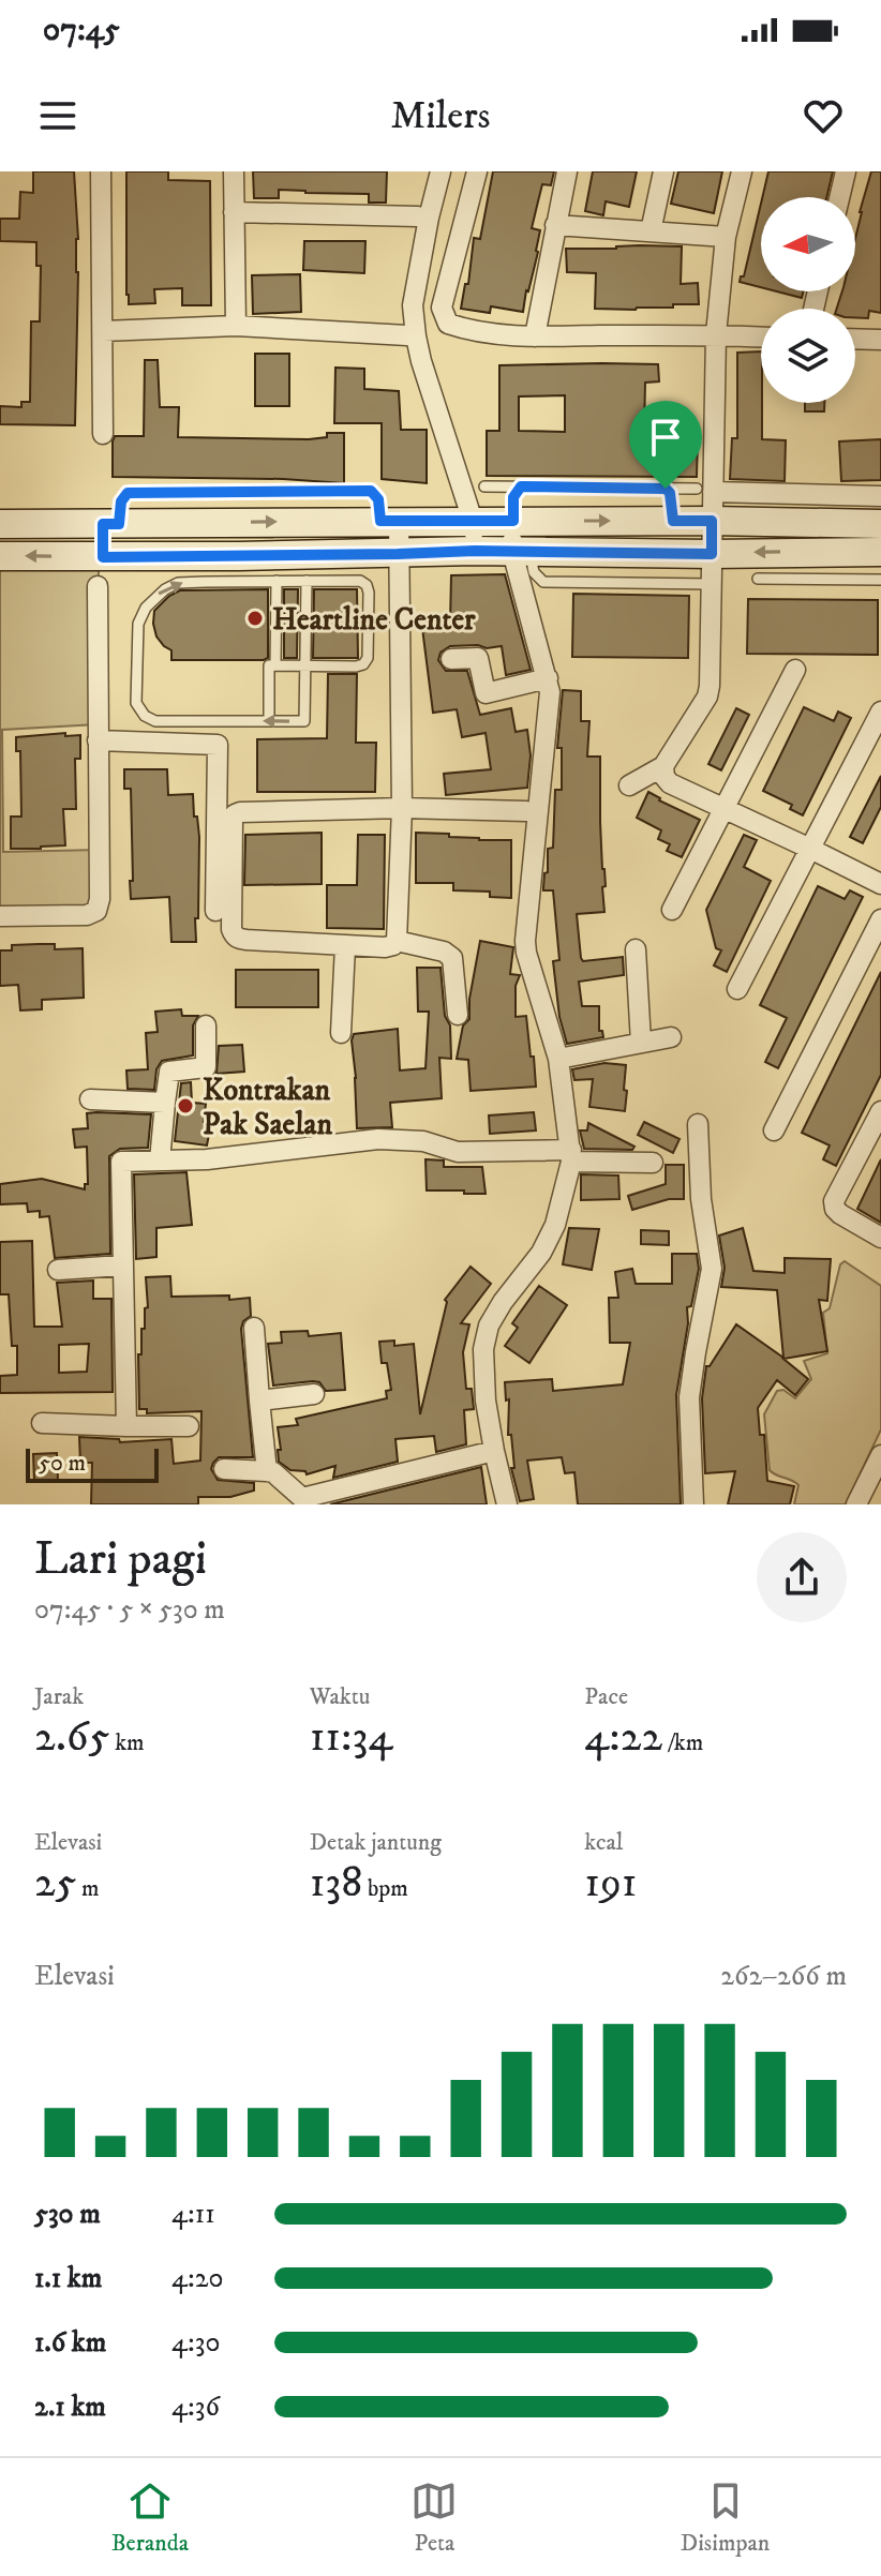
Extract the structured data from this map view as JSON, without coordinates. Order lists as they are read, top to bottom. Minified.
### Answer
{"places":["Heartline Center","Kontrakan Pak Saelan"],"scale_bar":"50 m","north":"left","page":{"status":"07:45","header":"Milers","scale":"50 m","heading":["Lari pagi","07:45 · 5 × 530 m"],"stats":[["Jarak","2.65 km"],["Waktu","11:34"],["Pace","4:22 /km"],["Elevasi","25 m"],["Detak jantung","138 bpm"],["kcal","191"]],"chart":["Elevasi","262–266 m"],"list":[{"name":"530 m","note":"4:11"},{"name":"1.1 km","note":"4:20"},{"name":"1.6 km","note":"4:30"},{"name":"2.1 km","note":"4:36"}],"tabs":["Beranda","Peta","Disimpan"]}}
